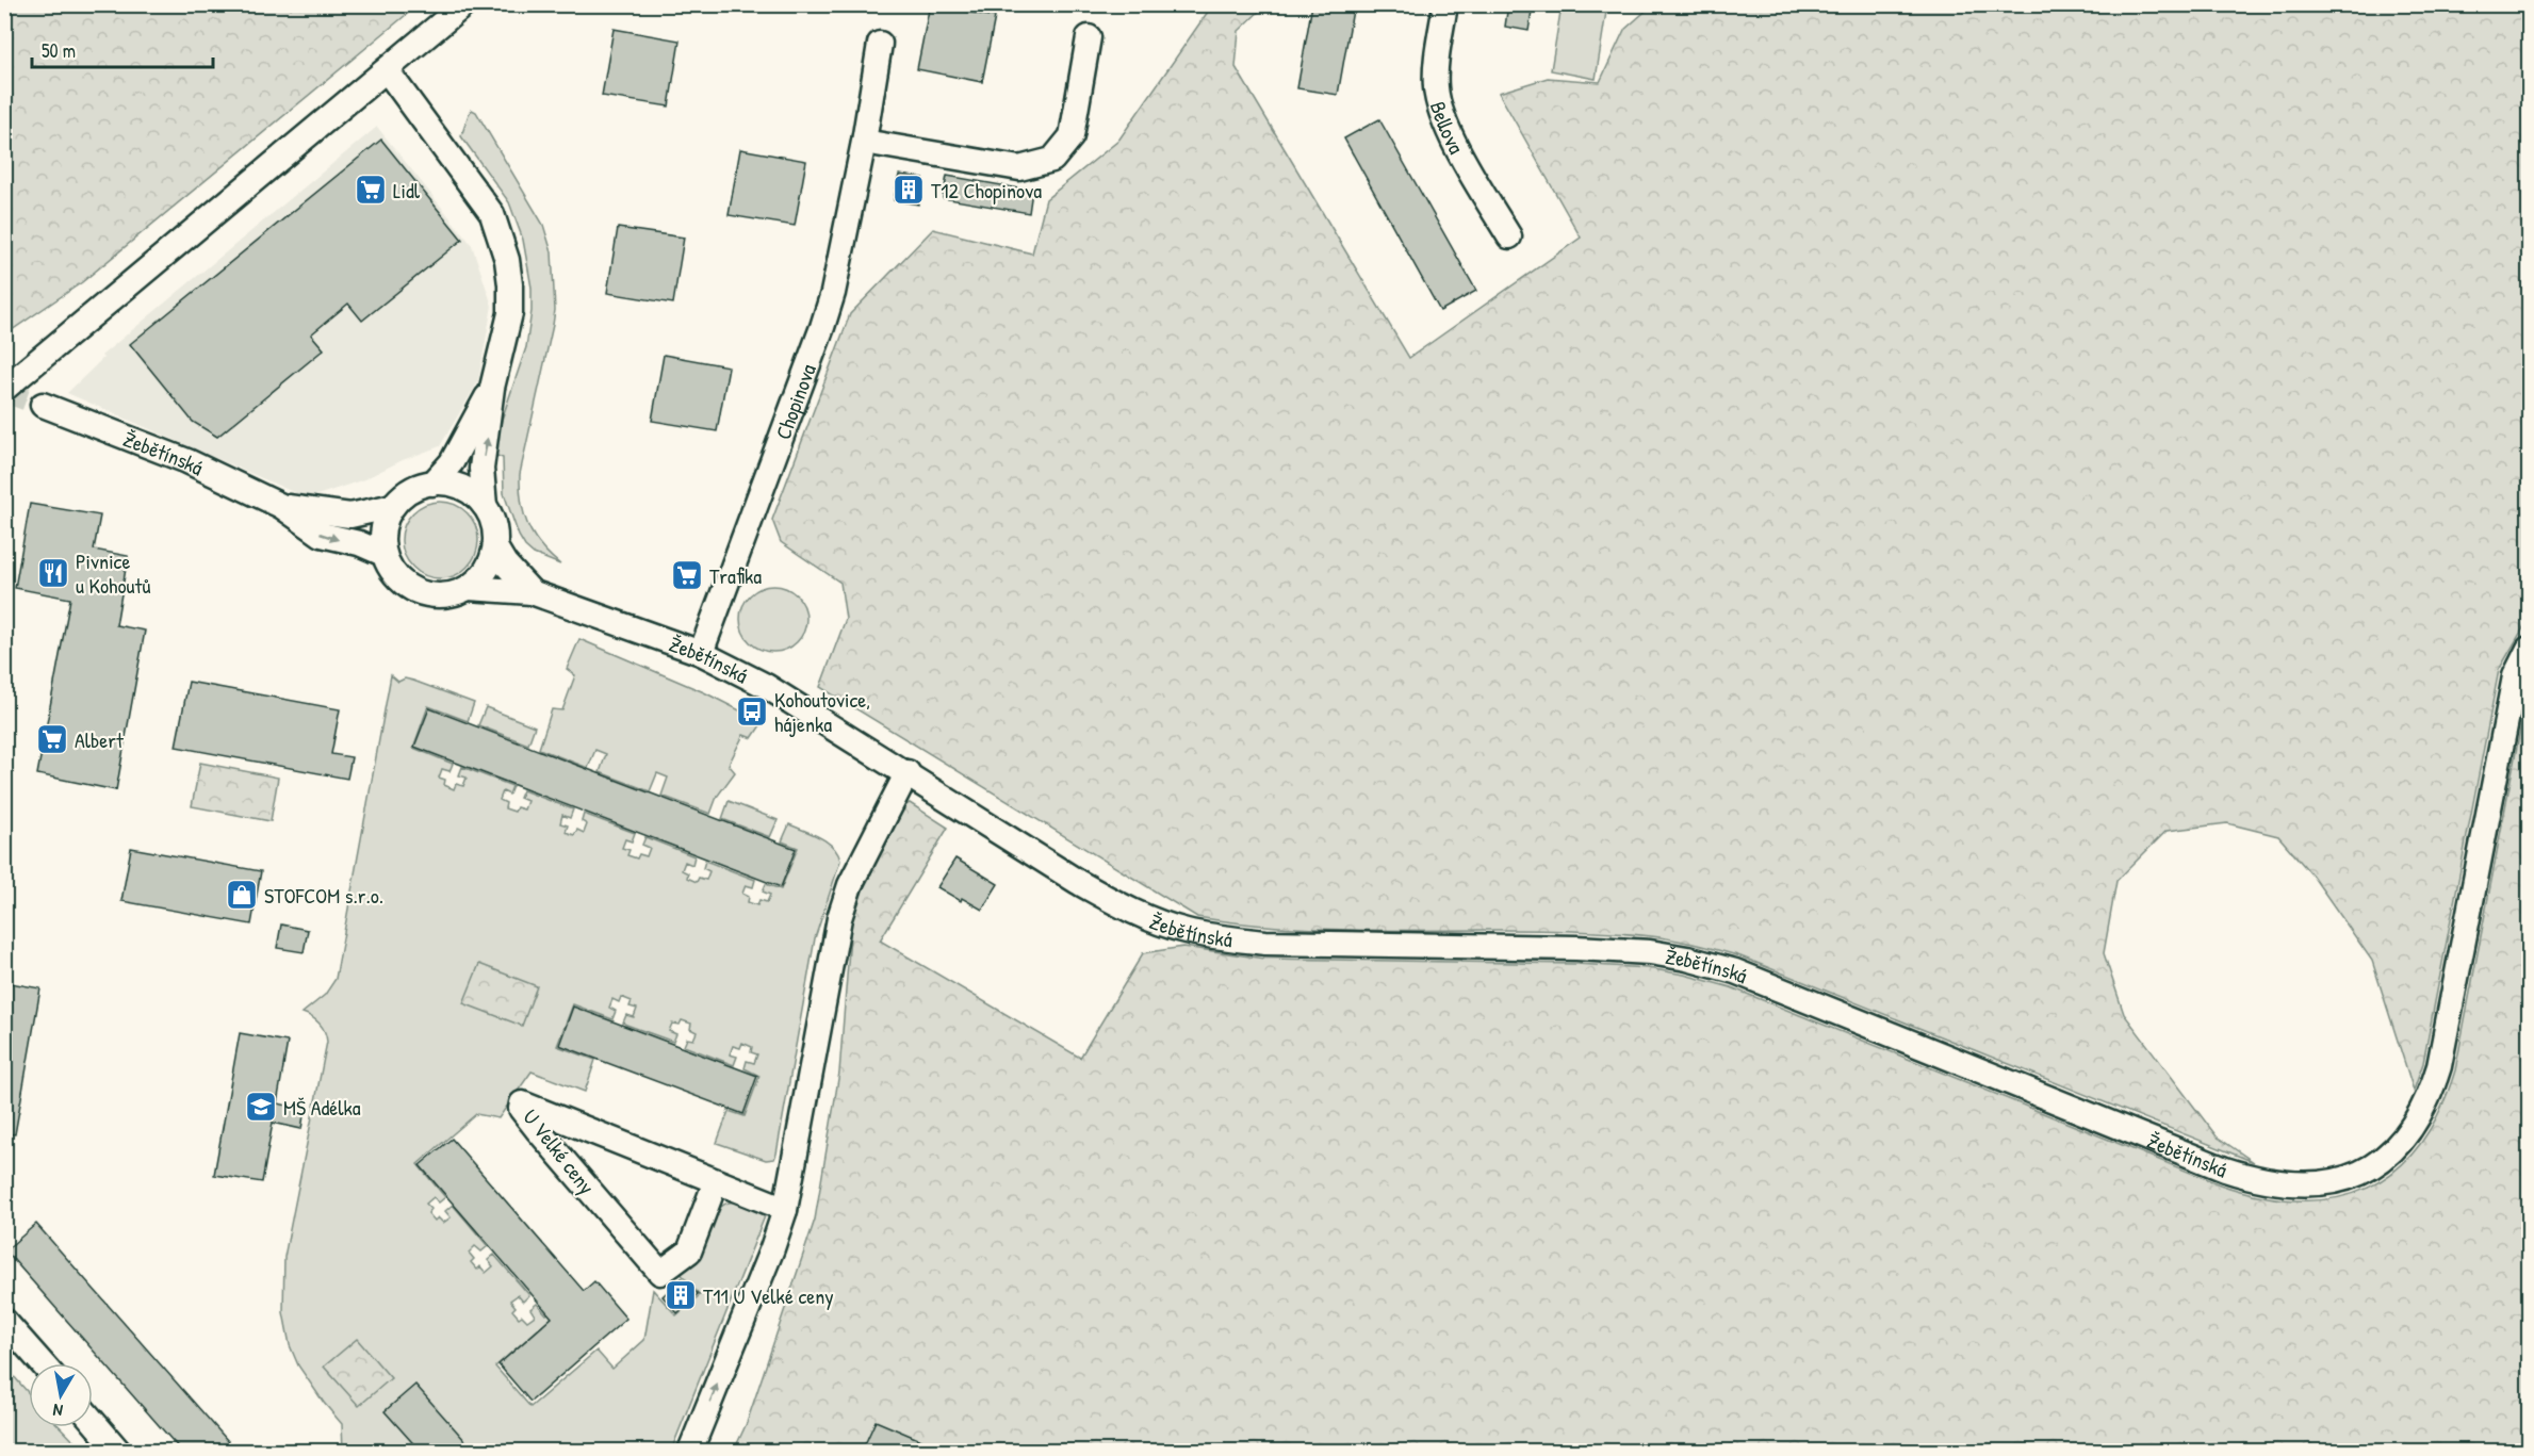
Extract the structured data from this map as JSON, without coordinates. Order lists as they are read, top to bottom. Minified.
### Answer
{"streets":{"street":["Bellova","Chopinova","Žebětínská","U Velké ceny"]},"crossings":[["Chopinova","Žebětínská"]],"places":{"supermarket":["Lidl","Trafika","Albert"],"building":["T12 Chopinova","T11 U Velké ceny"],"restaurant":["Pivnice u Kohoutů"],"bus stop":["Kohoutovice, hájenka"],"shop":["STOFCOM s.r.o."],"school or university":["MŠ Adélka"]},"scale_bar":"50 m","north":"bottom"}
